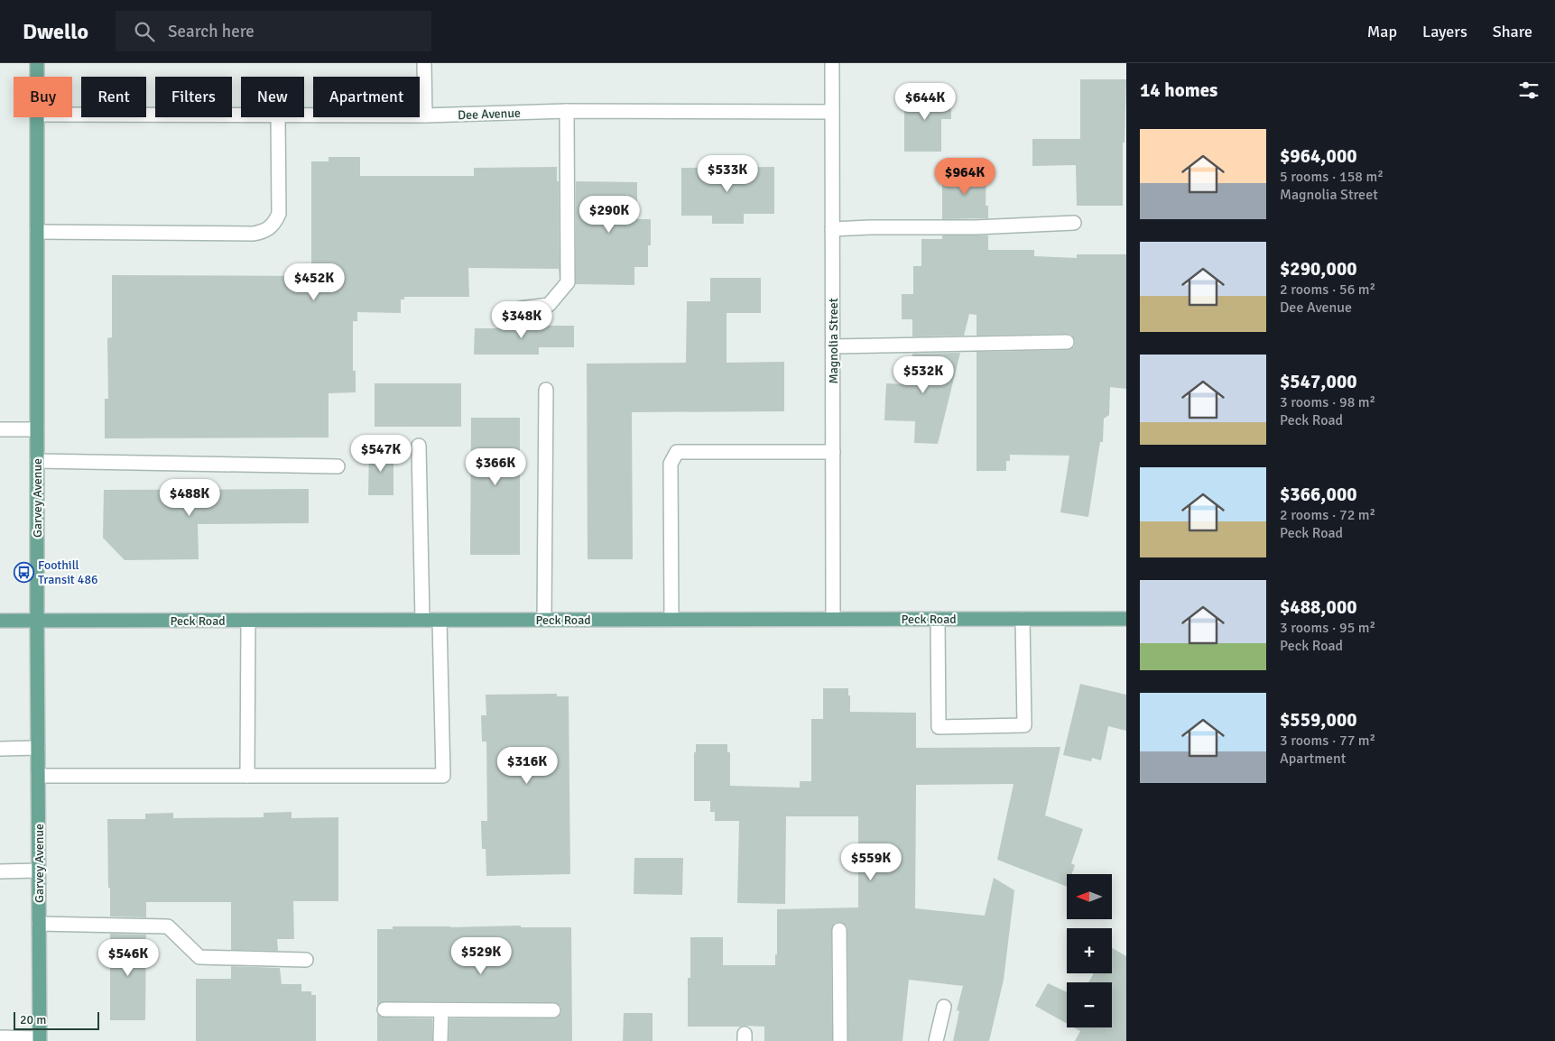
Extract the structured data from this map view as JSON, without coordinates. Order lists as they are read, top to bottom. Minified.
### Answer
{"streets":{"main road":["Garvey Avenue","Peck Road"],"street":["Dee Avenue","Magnolia Street"]},"crossings":[["Dee Avenue","Magnolia Street"],["Magnolia Street","Peck Road"],["Garvey Avenue","Peck Road"]],"places":{"bus stop":["Foothill Transit 486"]},"scale_bar":"20 m","north":"left","page":{"header":"Dwello","search":"Search here","nav":["Map","Layers","Share"],"heading":"14 homes","chip":["Buy","Rent","Filters","New","Apartment"],"price":["$644K","$533K","$964K","$290K","$452K","$348K","$532K","$547K","$366K","$488K","$316K","$559K","$529K","$546K"],"list":[{"name":"$964,000","note":"5 rooms · 158 m² · Magnolia Street"},{"name":"$290,000","note":"2 rooms · 56 m² · Dee Avenue"},{"name":"$547,000","note":"3 rooms · 98 m² · Peck Road"},{"name":"$366,000","note":"2 rooms · 72 m² · Peck Road"},{"name":"$488,000","note":"3 rooms · 95 m² · Peck Road"},{"name":"$559,000","note":"3 rooms · 77 m² · Apartment"}],"map_buttons":["+","−"],"scale":"20 m"}}
